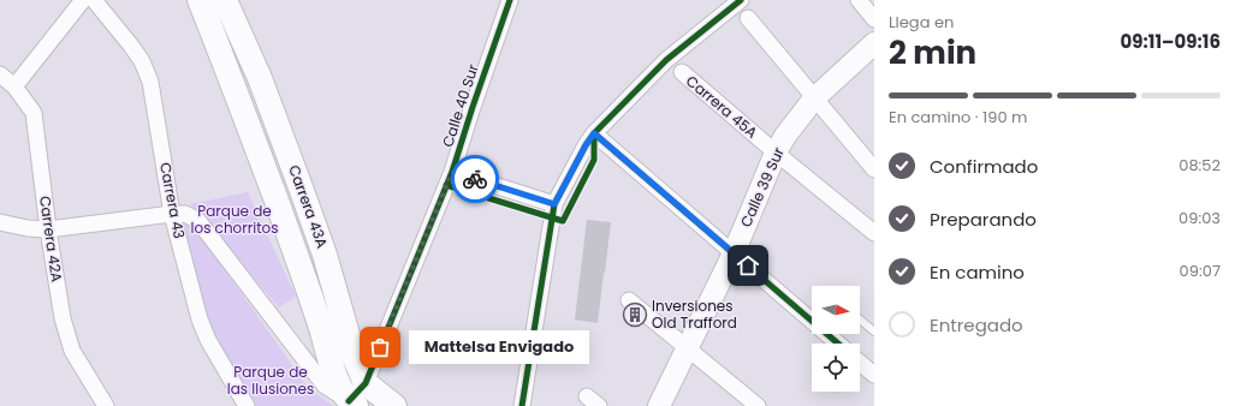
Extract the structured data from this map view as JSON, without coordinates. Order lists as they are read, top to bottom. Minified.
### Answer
{"streets":{"main road":["Carrera 43A"],"street":["Calle 40 Sur","Carrera 45A","Calle 39 Sur","Carrera 43","Carrera 42A"]},"crossings":[["Calle 40 Sur","Carrera 43A"],["Carrera 45A","Calle 39 Sur"]],"parks":["Parque de los chorritos","Parque de las Ilusiones"],"places":{"building":["Inversiones Old Trafford"],"other":["Mattelsa Envigado"]},"north":"right","page":{"heading":["2 min","Llega en","09:11–09:16"],"bar":"En camino · 190 m","list":[["Confirmado","08:52"],["Preparando","09:03"],["En camino","09:07"],"Entregado"],"bubble":"Mattelsa Envigado"}}
